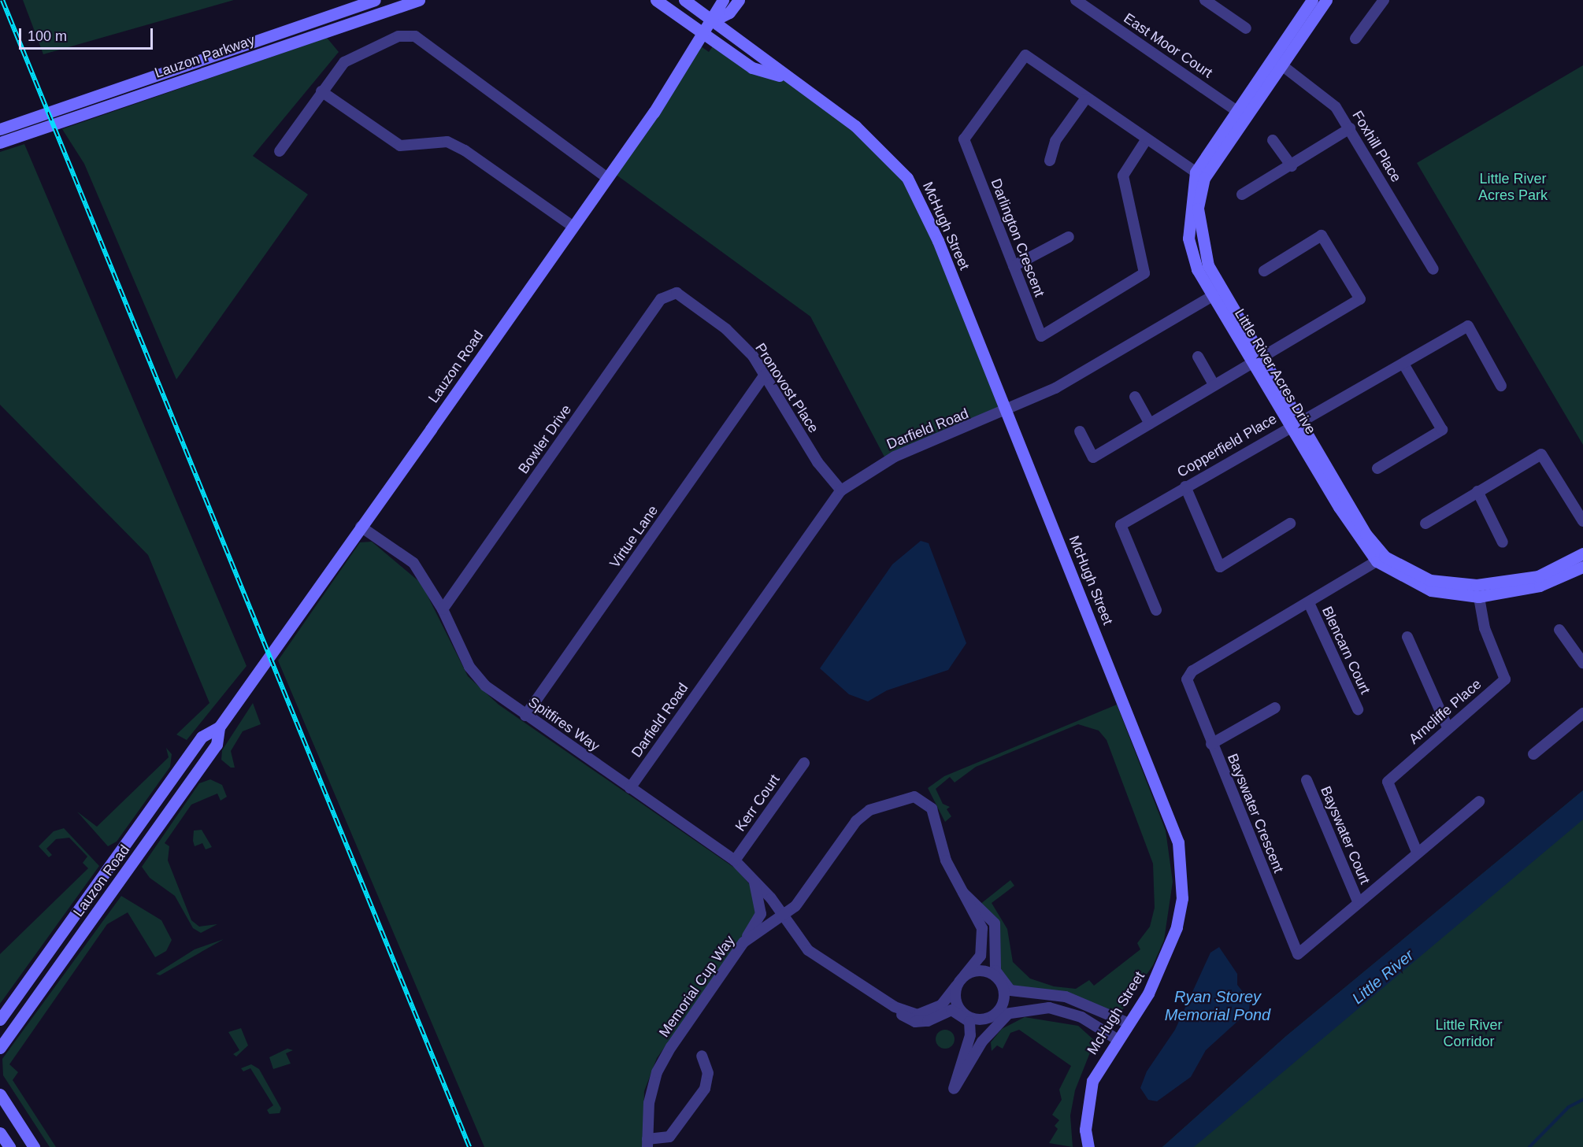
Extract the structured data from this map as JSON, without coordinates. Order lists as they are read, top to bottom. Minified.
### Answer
{"streets":{"street":["East Moor Court","Lauzon Parkway","Foxhill Place","McHugh Street","Darlington Crescent","Lauzon Road","Little River Acres Drive","Pronovost Place","Darfield Road","Bowler Drive","Copperfield Place","Virtue Lane","Blencarn Court","Arncliffe Place","Spitfires Way","Kerr Court","Bayswater Crescent","Bayswater Court","Memorial Cup Way"]},"crossings":[["East Moor Court","Little River Acres Drive"],["Foxhill Place","Little River Acres Drive"],["McHugh Street","Lauzon Road"],["McHugh Street","Darfield Road"],["Darlington Crescent","Little River Acres Drive"],["Lauzon Road","Spitfires Way"],["Little River Acres Drive","Darfield Road"],["Little River Acres Drive","Copperfield Place"],["Little River Acres Drive","Arncliffe Place"],["Little River Acres Drive","Bayswater Crescent"],["Pronovost Place","Darfield Road"],["Pronovost Place","Bowler Drive"],["Pronovost Place","Virtue Lane"],["Darfield Road","Spitfires Way"],["Bowler Drive","Spitfires Way"],["Virtue Lane","Spitfires Way"],["Blencarn Court","Bayswater Crescent"],["Arncliffe Place","Bayswater Crescent"],["Spitfires Way","Kerr Court"],["Spitfires Way","Memorial Cup Way"],["Bayswater Crescent","Bayswater Court"]],"water":["Little River","Ryan Storey Memorial Pond"],"parks":["Little River Acres Park","Little River Corridor"],"scale_bar":"100 m"}
